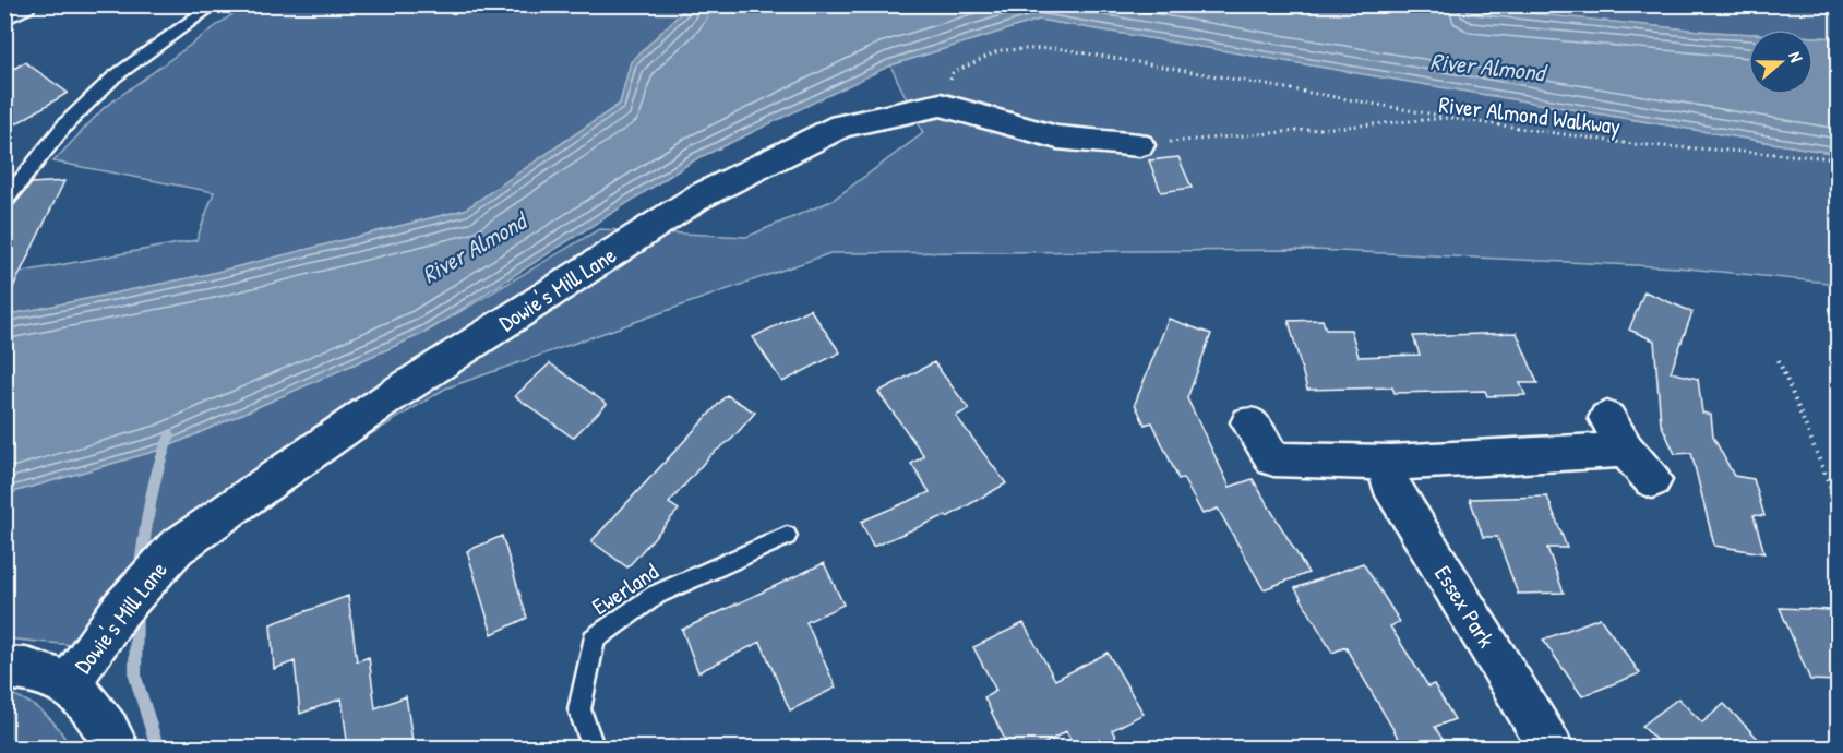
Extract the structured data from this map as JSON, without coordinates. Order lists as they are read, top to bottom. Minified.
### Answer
{"streets":{"street":["Dowie's Mill Lane","Essex Park"],"lane":["Ewerland"],"path":["River Almond Walkway"]},"crossings":[["River Almond Walkway","Dowie's Mill Lane"]],"water":["River Almond"],"north":"right"}
